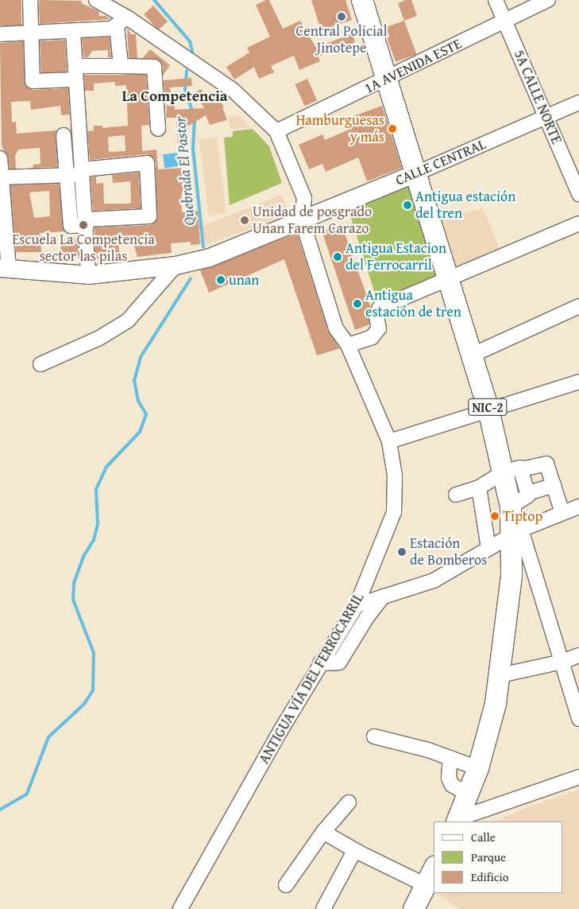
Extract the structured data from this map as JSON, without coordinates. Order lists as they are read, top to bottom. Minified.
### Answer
{"streets":{"highway":["NIC-2"],"main road":["CALLE CENTRAL"],"street":["1A AVENIDA ESTE","5A CALLE NORTE","ANTIGUA VÍA DEL FERROCARRIL"]},"crossings":[["1A AVENIDA ESTE","5A CALLE NORTE"],["1A AVENIDA ESTE","NIC-2"],["1A AVENIDA ESTE","ANTIGUA VÍA DEL FERROCARRIL"],["5A CALLE NORTE","CALLE CENTRAL"],["CALLE CENTRAL","NIC-2"],["CALLE CENTRAL","ANTIGUA VÍA DEL FERROCARRIL"]],"districts":["La Competencia"],"water":["Quebrada El Pastor"],"places":["Central Policial Jinotepe","Hamburguesas y más","Antigua estación del tren","Unidad de posgrado Unan Farem Carazo","Escuela La Competencia sector las pilas","Antigua Estacion del Ferrocarril","unan","Antigua estación de tren","Tiptop","Estación de Bomberos"],"legend":["Calle","Parque","Edificio"]}
